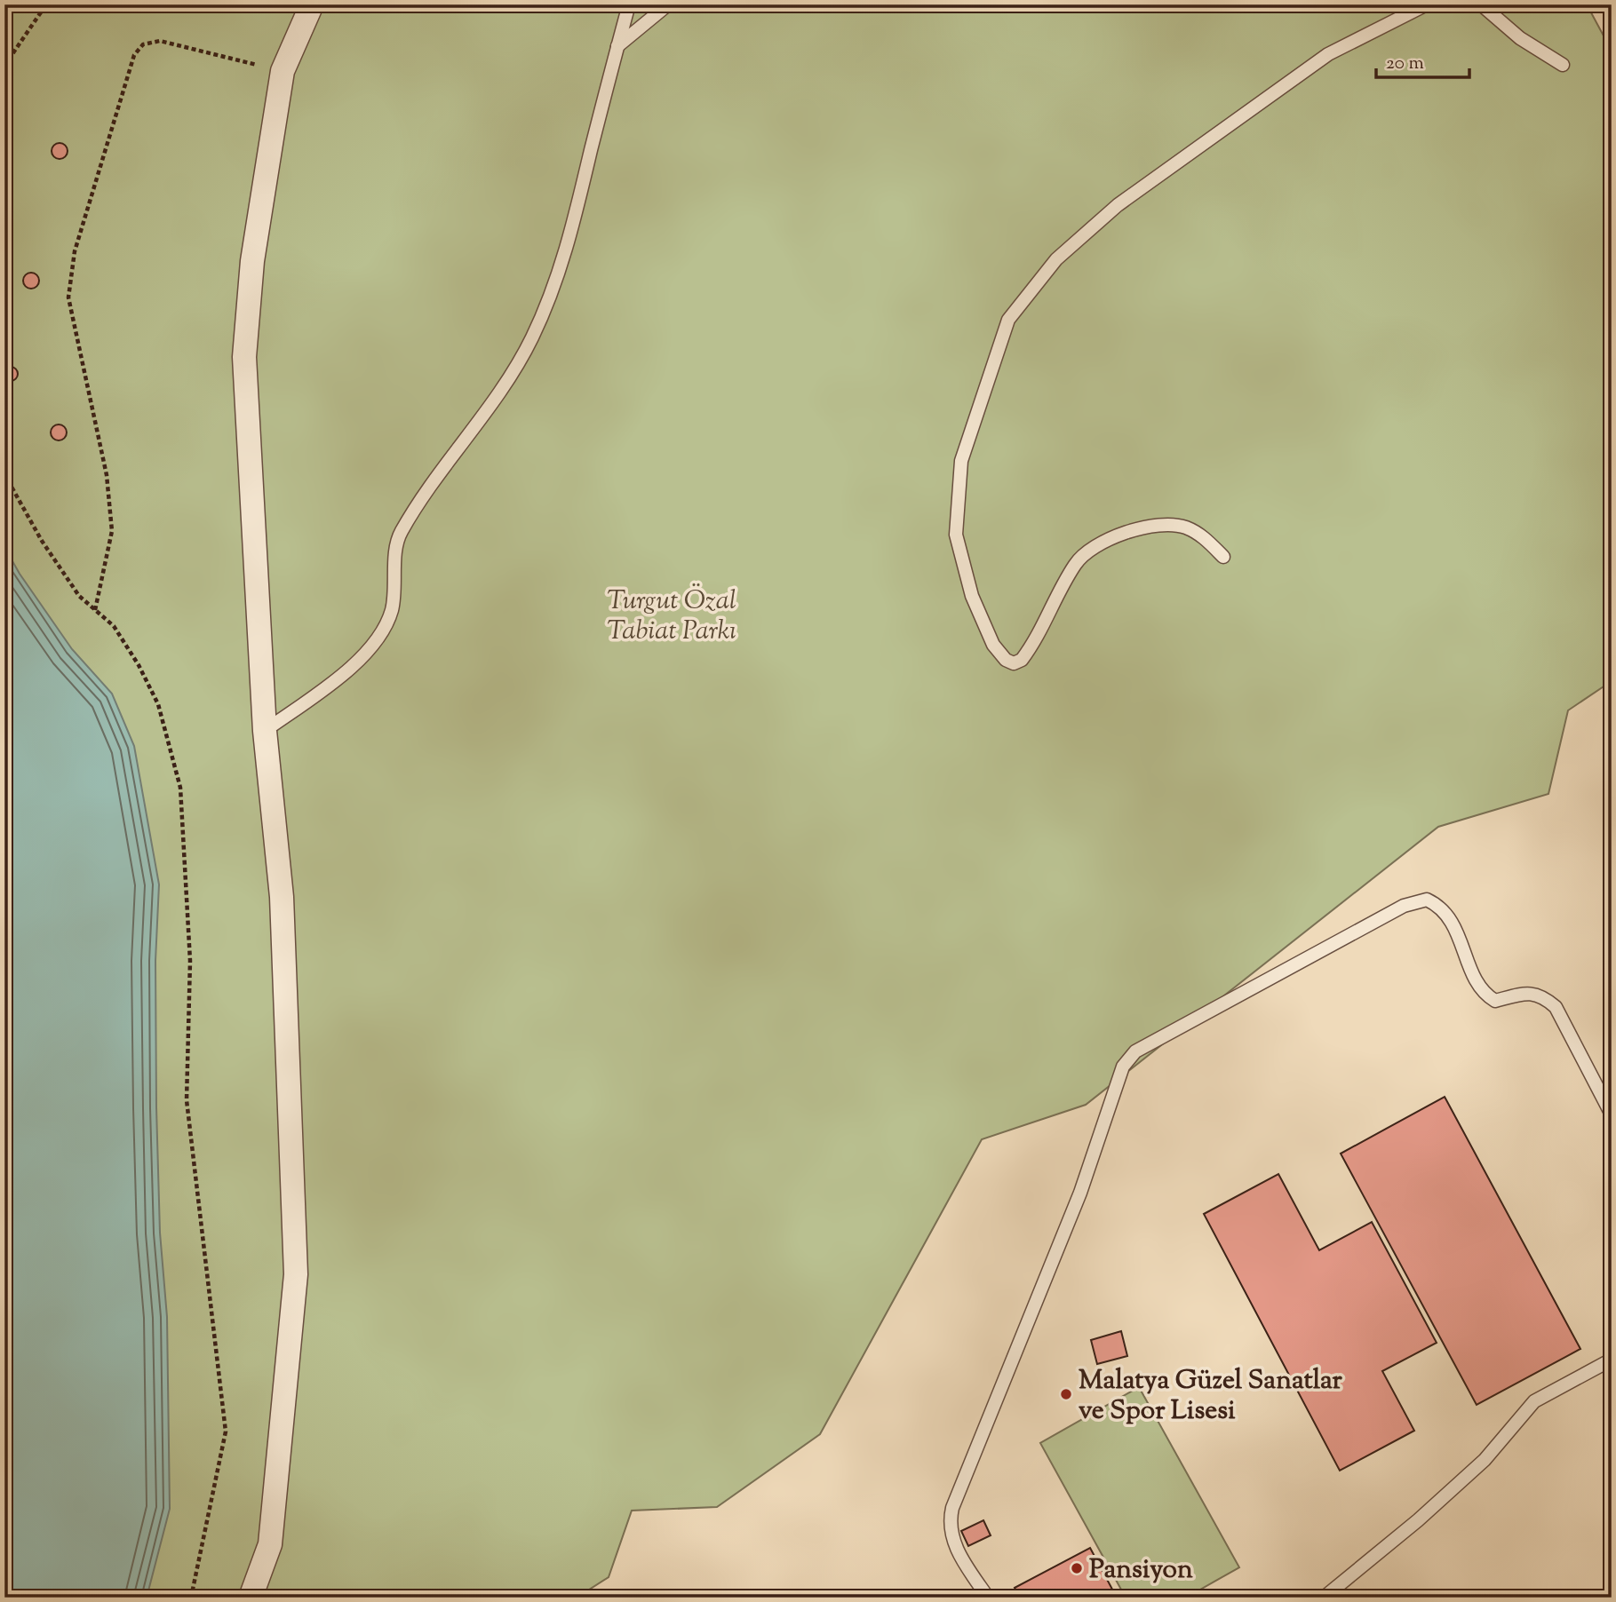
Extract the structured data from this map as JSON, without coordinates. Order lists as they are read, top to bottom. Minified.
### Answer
{"parks":["Turgut Özal Tabiat Parkı"],"places":["Malatya Güzel Sanatlar ve Spor Lisesi","Pansiyon"],"scale_bar":"20 m"}
